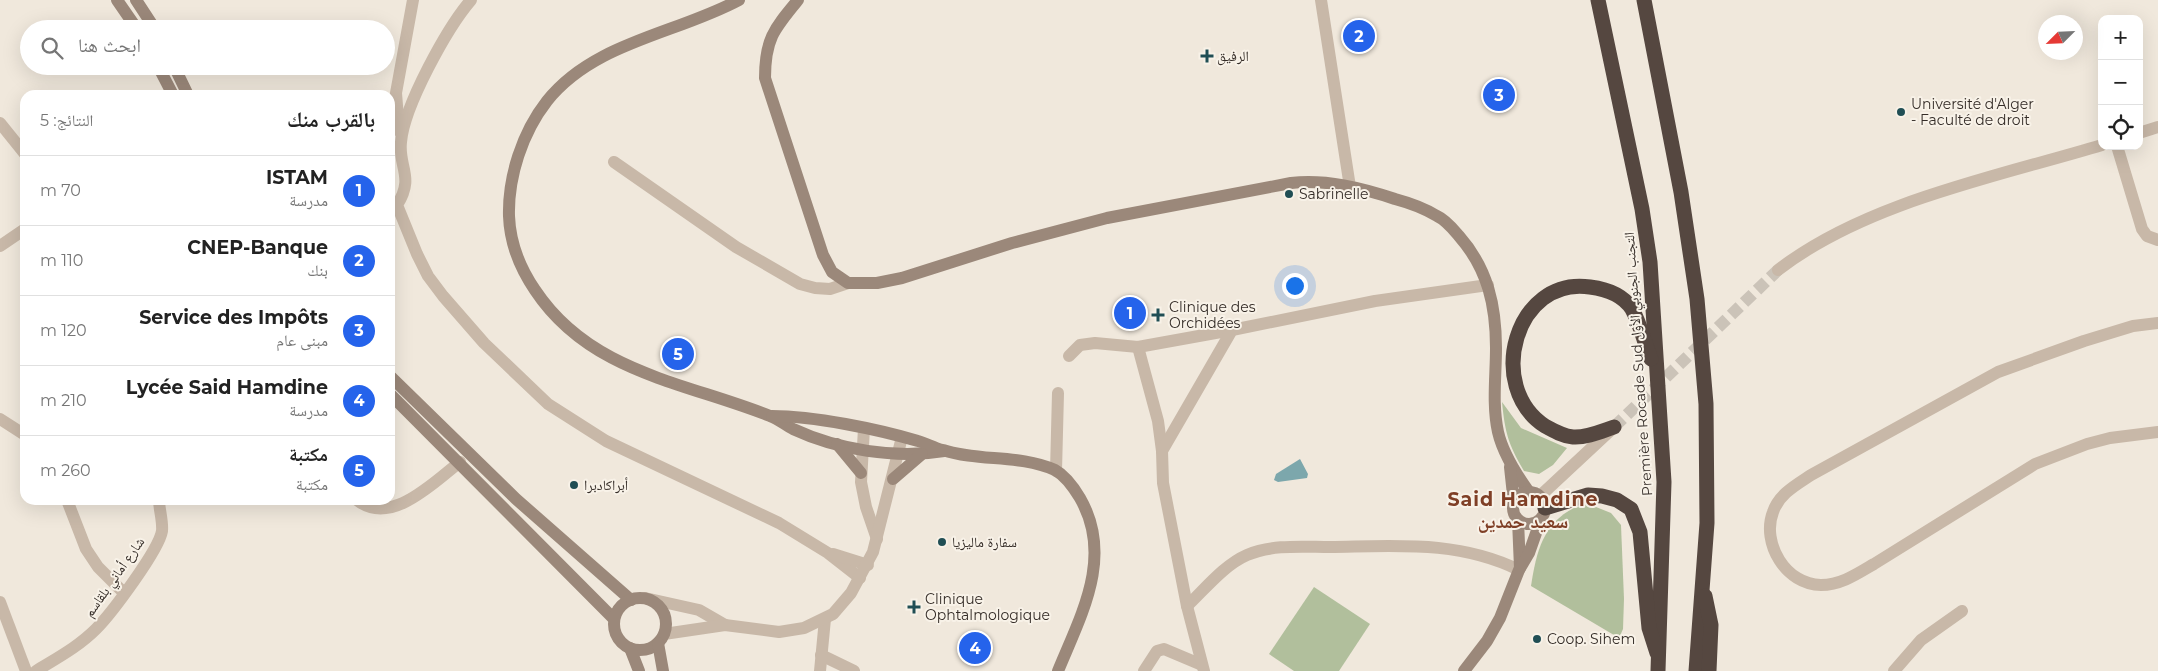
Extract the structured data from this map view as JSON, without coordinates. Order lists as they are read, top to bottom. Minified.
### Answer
{"streets":{"highway":["Première Rocade Sud التجنب الجنوبي الأول"],"street":["شارع أماني بلقاسم"]},"districts":["Said Hamdine سعيد حمدين"],"places":{"health":["الرفيق","Clinique des Orchidées","Clinique Ophtalmologique"],"other":["Université d'Alger - Faculté de droit","Sabrinelle","أبراكادبرا","سفارة ماليزيا","Coop. Sihem"]},"north":"bottom left","page":{"map_buttons":["+","−"],"pins":["2","3","1","5","4"],"search":"ابحث هنا","heading":["بالقرب منك","النتائج: 5"],"list":[{"mark":"1","name":"ISTAM","note":"مدرسة","value":"70 m"},{"mark":"2","name":"CNEP-Banque","note":"بنك","value":"110 m"},{"mark":"3","name":"Service des Impôts","note":"مبنى عام","value":"120 m"},{"mark":"4","name":"Lycée Said Hamdine","note":"مدرسة","value":"210 m"},{"mark":"5","name":"مكتبة","note":"مكتبة","value":"260 m"}]}}
